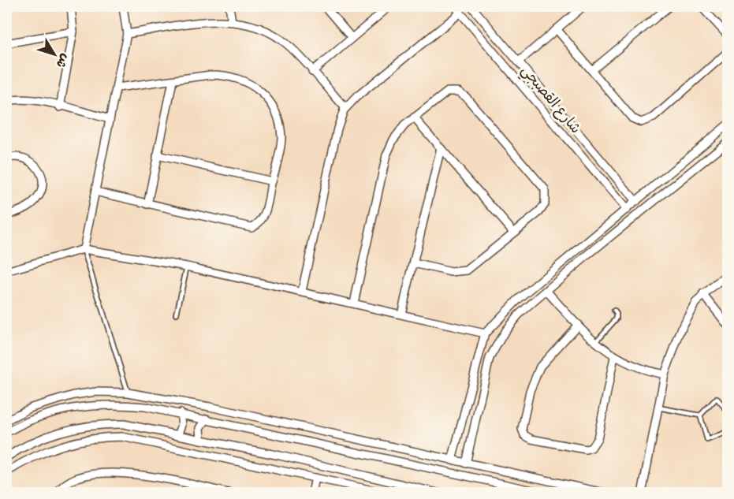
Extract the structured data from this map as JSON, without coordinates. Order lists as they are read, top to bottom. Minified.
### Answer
{"streets":{"street":["شارع القصبجي"]},"north":"bottom right"}
